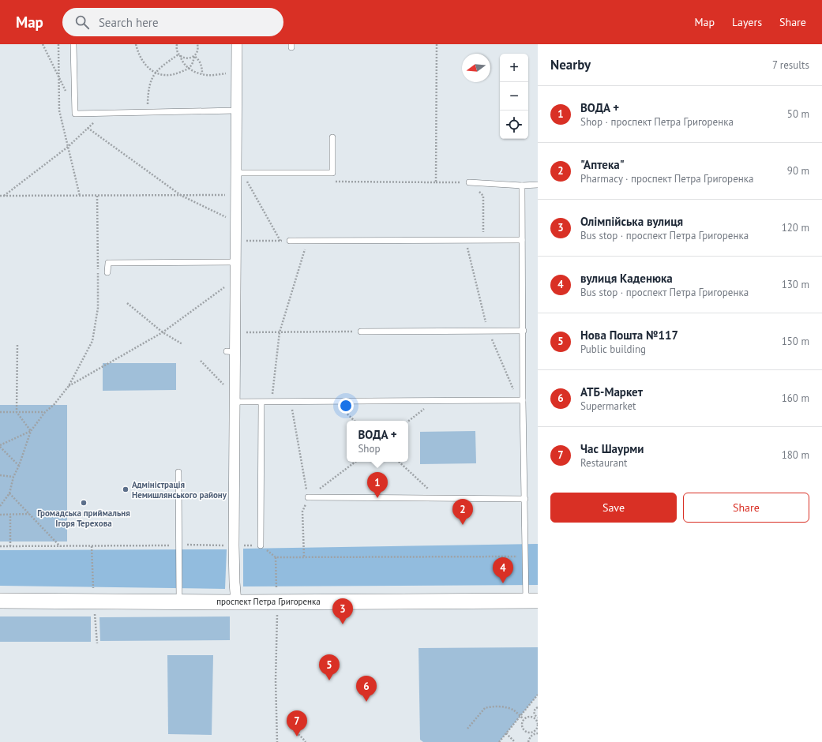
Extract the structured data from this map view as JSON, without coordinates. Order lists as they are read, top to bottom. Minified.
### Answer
{"streets":{"main road":["проспект Петра Григоренка"]},"places":["Адміністрація Немишлянського району","Громадська приймальня Ігоря Терехова"],"north":"left","page":{"header":"Map","search":"Search here","nav":["Map","Layers","Share"],"heading":["Nearby","7 results"],"map_buttons":["+","−"],"list":[{"mark":"1","name":"ВОДА +","note":"Shop · проспект Петра Григоренка","value":"50 m"},{"mark":"2","name":"\"Аптека\"","note":"Pharmacy · проспект Петра Григоренка","value":"90 m"},{"mark":"3","name":"Олімпійська вулиця","note":"Bus stop · проспект Петра Григоренка","value":"120 m"},{"mark":"4","name":"вулиця Каденюка","note":"Bus stop · проспект Петра Григоренка","value":"130 m"},{"mark":"5","name":"Нова Пошта №117","note":"Public building","value":"150 m"},{"mark":"6","name":"АТБ-Маркет","note":"Supermarket","value":"160 m"},{"mark":"7","name":"Час Шаурми","note":"Restaurant","value":"180 m"}],"popup":["ВОДА +","Shop"],"pins":["1","2","4","3","5","6","7"],"buttons":["Save","Share"]}}
